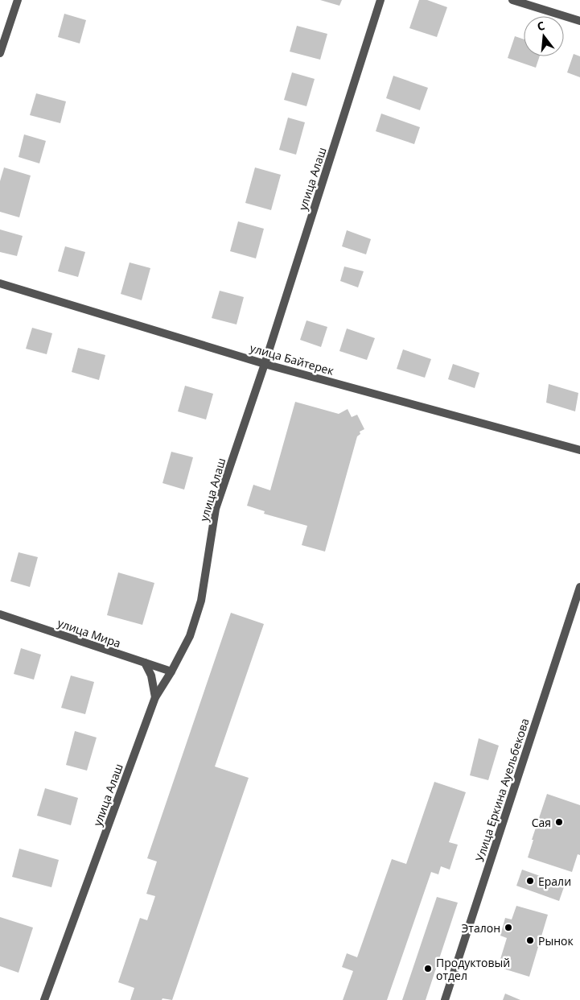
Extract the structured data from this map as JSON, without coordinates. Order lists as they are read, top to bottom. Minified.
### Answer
{"streets":{"street":["улица Алаш","улица Байтерек","улица Мира","Улица Еркина Ауельбекова"]},"crossings":[["улица Алаш","улица Байтерек"],["улица Алаш","улица Мира"]],"places":["Сая","Ерали","Эталон","Рынок","Продуктовый отдел"],"north":"top"}
